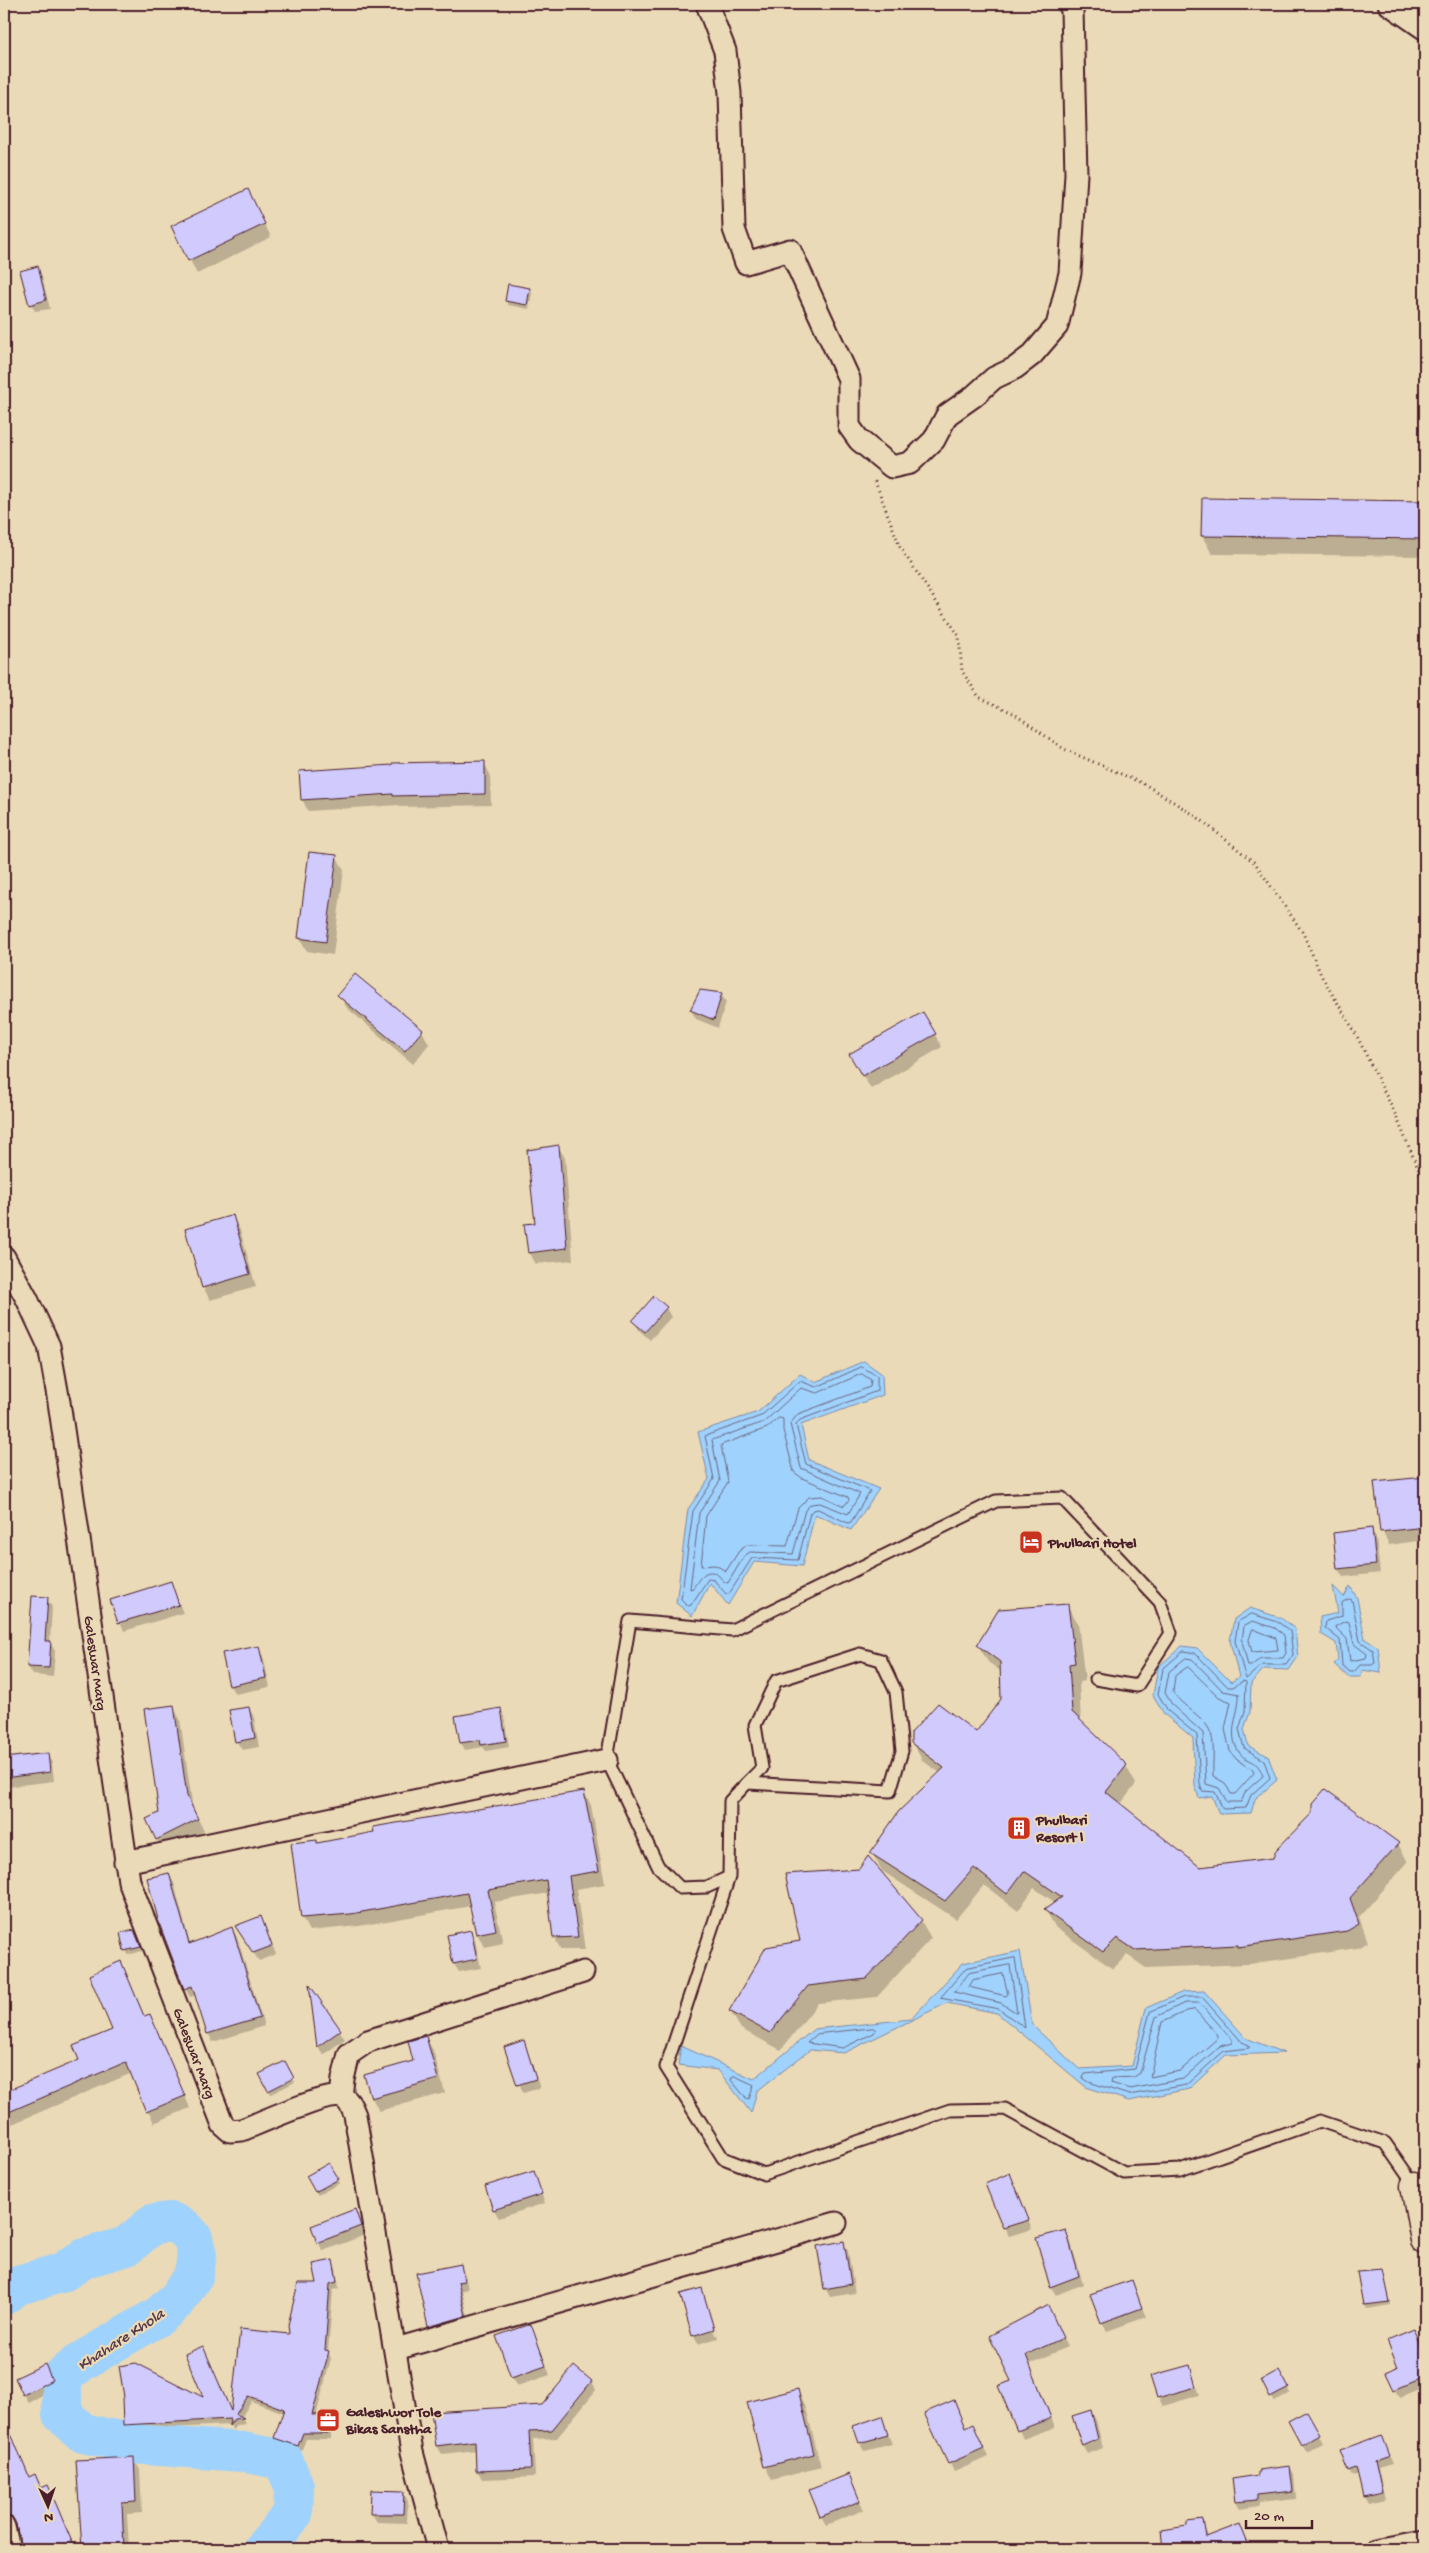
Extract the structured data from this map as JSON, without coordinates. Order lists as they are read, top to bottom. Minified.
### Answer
{"streets":{"street":["Galeswar Marg"]},"water":["Khahare Khola"],"places":{"hotel":["Phulbari Hotel"],"building":["Phulbari Resort l"],"office":["Galeshwor Tole Bikas Sanstha"]},"scale_bar":"20 m","north":"bottom"}
